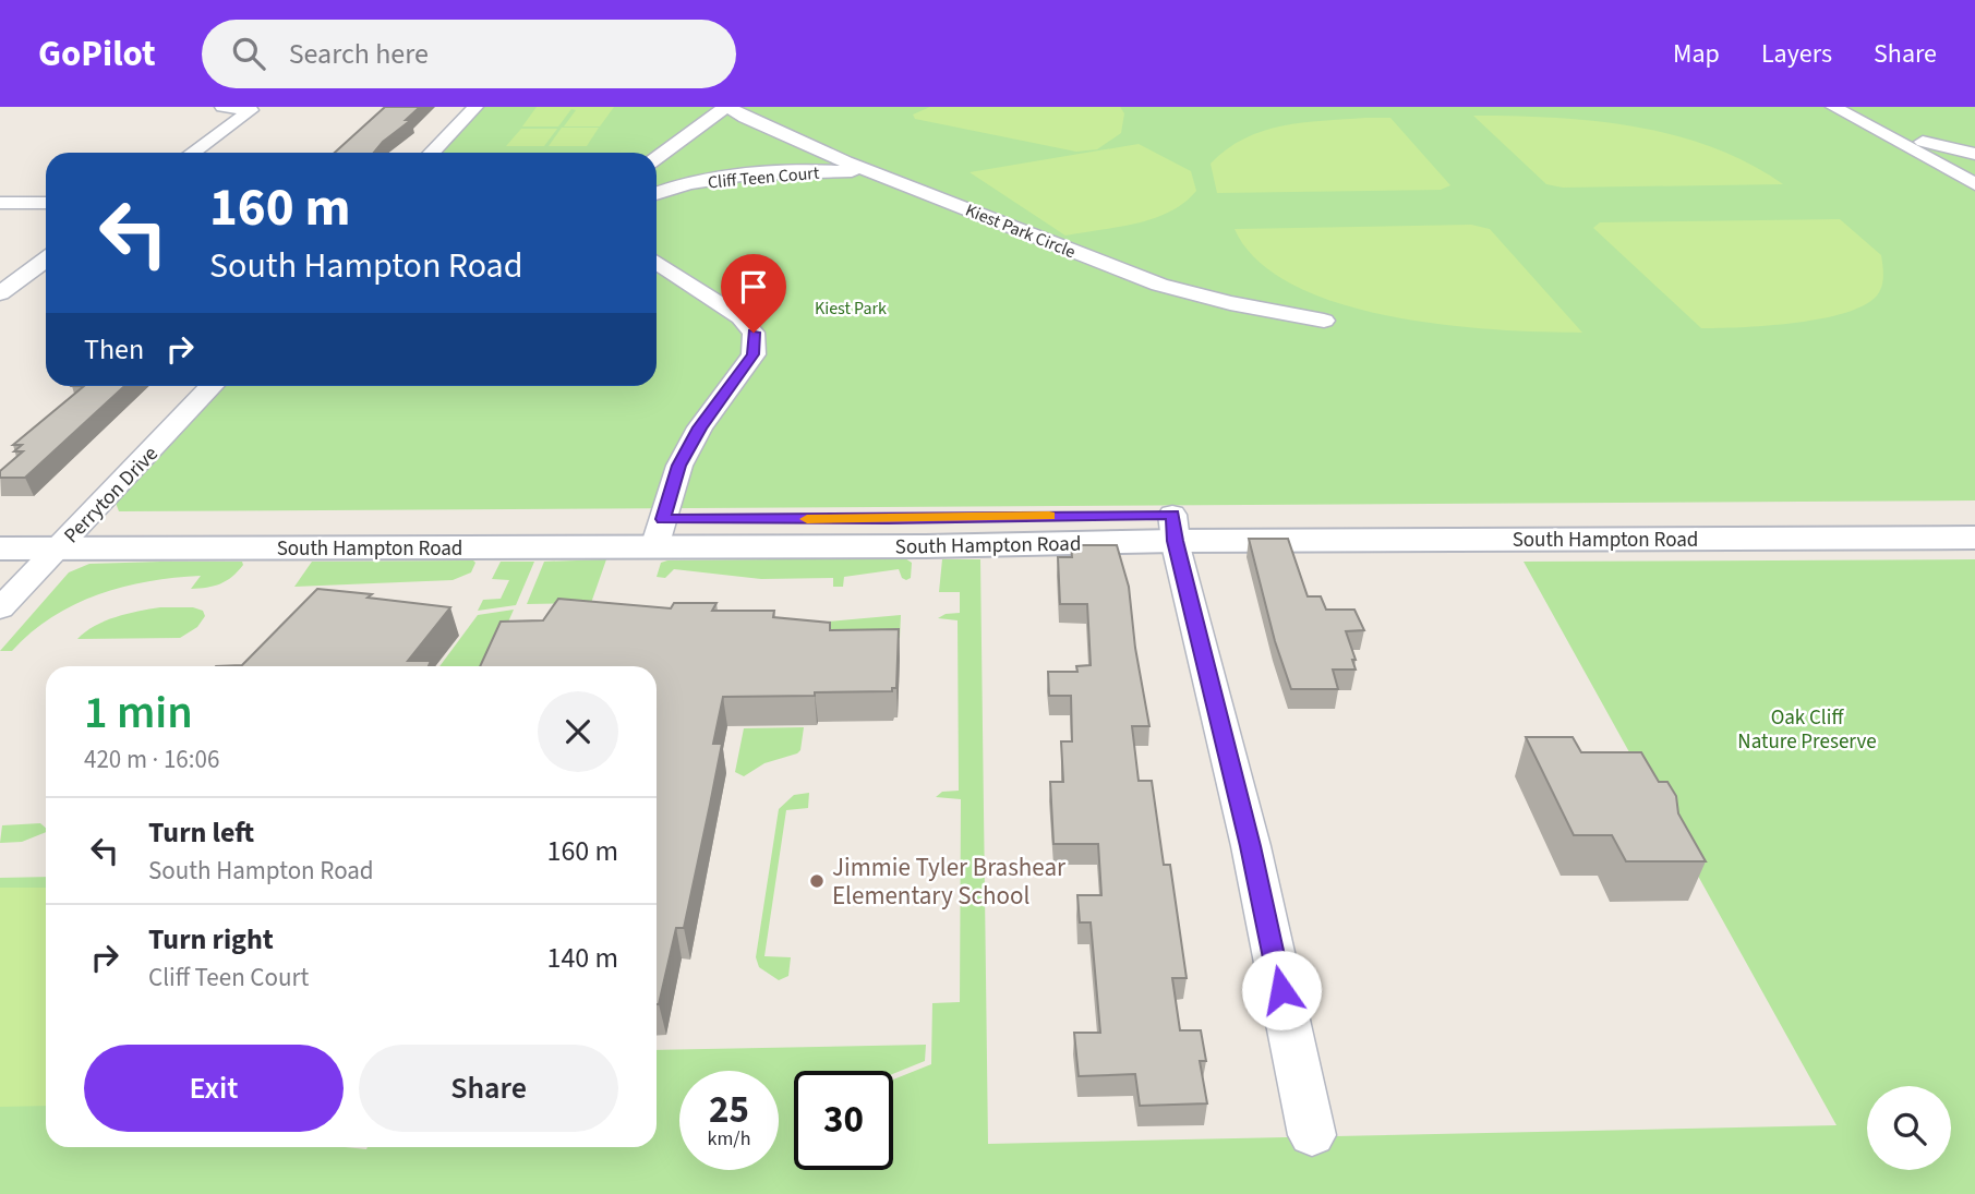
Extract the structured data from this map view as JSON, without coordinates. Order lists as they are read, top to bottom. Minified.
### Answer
{"streets":{"main road":["South Hampton Road"],"street":["Cliff Teen Court","Kiest Park Circle","Perryton Drive"]},"crossings":[["Cliff Teen Court","Kiest Park Circle"],["Perryton Drive","South Hampton Road"]],"parks":["Kiest Park","Oak Cliff Nature Preserve"],"places":["Jimmie Tyler Brashear Elementary School"],"page":{"header":"GoPilot","search":"Search here","nav":["Map","Layers","Share"],"turn":["160 m","South Hampton Road"],"then":"Then","heading":["1 min","420 m · 16:06"],"list":[{"name":"Turn left","note":"South Hampton Road","value":"160 m"},{"name":"Turn right","note":"Cliff Teen Court","value":"140 m"}],"buttons":["Exit","Share"],"speed":"25 km/h","limit":"30"}}
